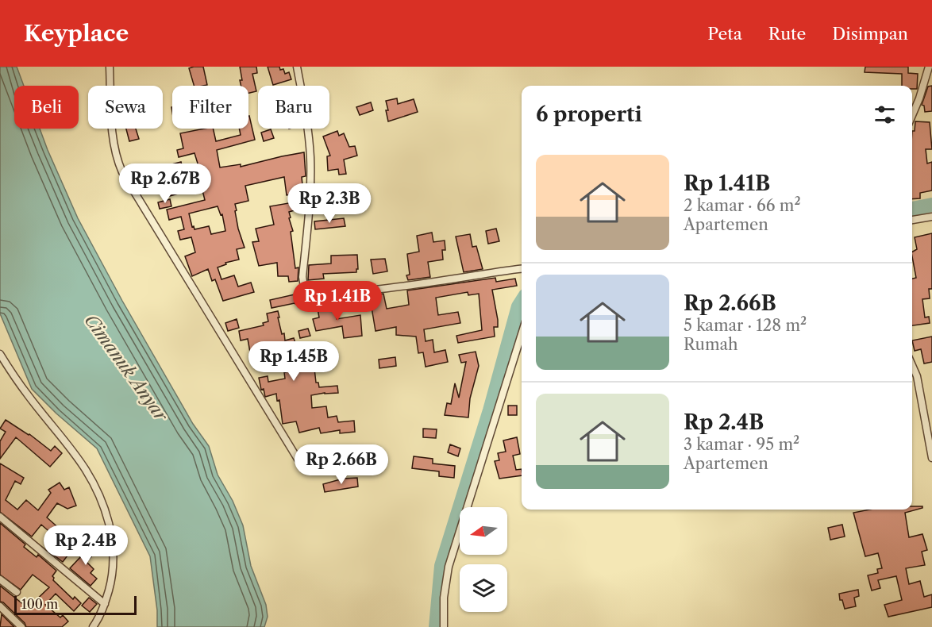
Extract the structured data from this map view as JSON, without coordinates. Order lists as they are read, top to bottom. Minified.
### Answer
{"water":["Cimanuk Anyar"],"scale_bar":"100 m","north":"left","page":{"header":"Keyplace","nav":["Peta","Rute","Disimpan"],"chip":["Beli","Sewa","Filter","Baru"],"heading":"6 properti","list":[{"name":"Rp 1.41B","note":"2 kamar · 66 m² · Apartemen"},{"name":"Rp 2.66B","note":"5 kamar · 128 m² · Rumah"},{"name":"Rp 2.4B","note":"3 kamar · 95 m² · Apartemen"}],"price":["Rp 2.67B","Rp 2.3B","Rp 1.41B","Rp 1.45B","Rp 2.66B","Rp 2.4B"],"scale":"100 m"}}
